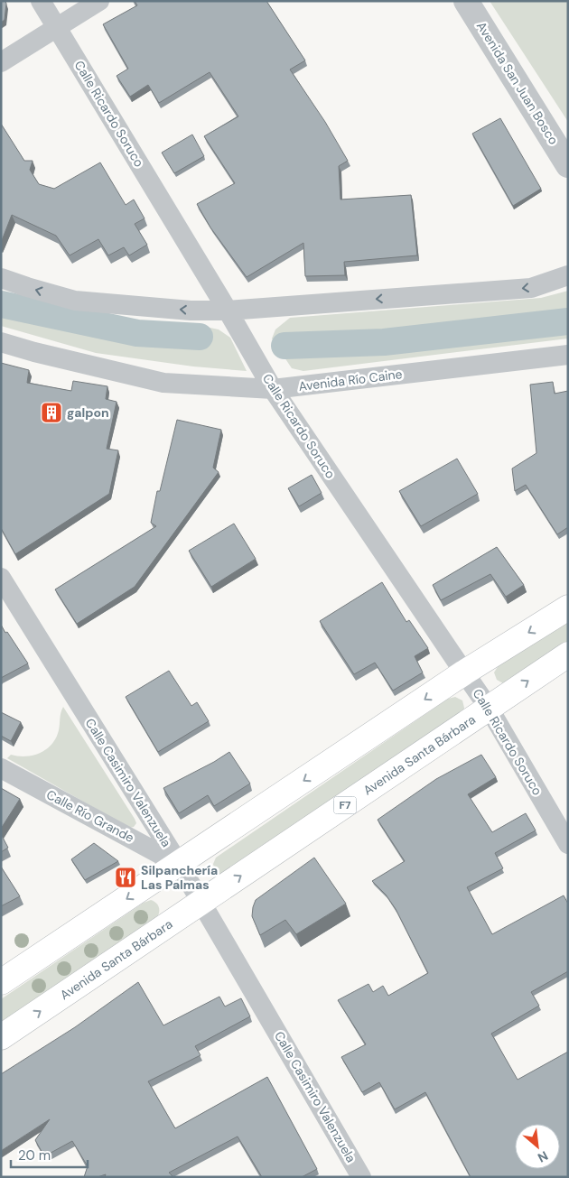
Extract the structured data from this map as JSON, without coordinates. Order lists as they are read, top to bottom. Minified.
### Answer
{"streets":{"highway":["Avenida Santa Bárbara","F7"],"street":["Avenida San Juan Bosco","Calle Ricardo Soruco","Avenida Río Caine","Calle Casimiro Valenzuela","Calle Río Grande"]},"crossings":[["Calle Ricardo Soruco","Avenida Río Caine"],["Calle Ricardo Soruco","Avenida Santa Bárbara"],["Avenida Santa Bárbara","Calle Casimiro Valenzuela"],["Calle Casimiro Valenzuela","Calle Río Grande"]],"places":{"building":["galpon"],"restaurant":["Silpanchería Las Palmas"]},"scale_bar":"20 m","north":"bottom right"}
